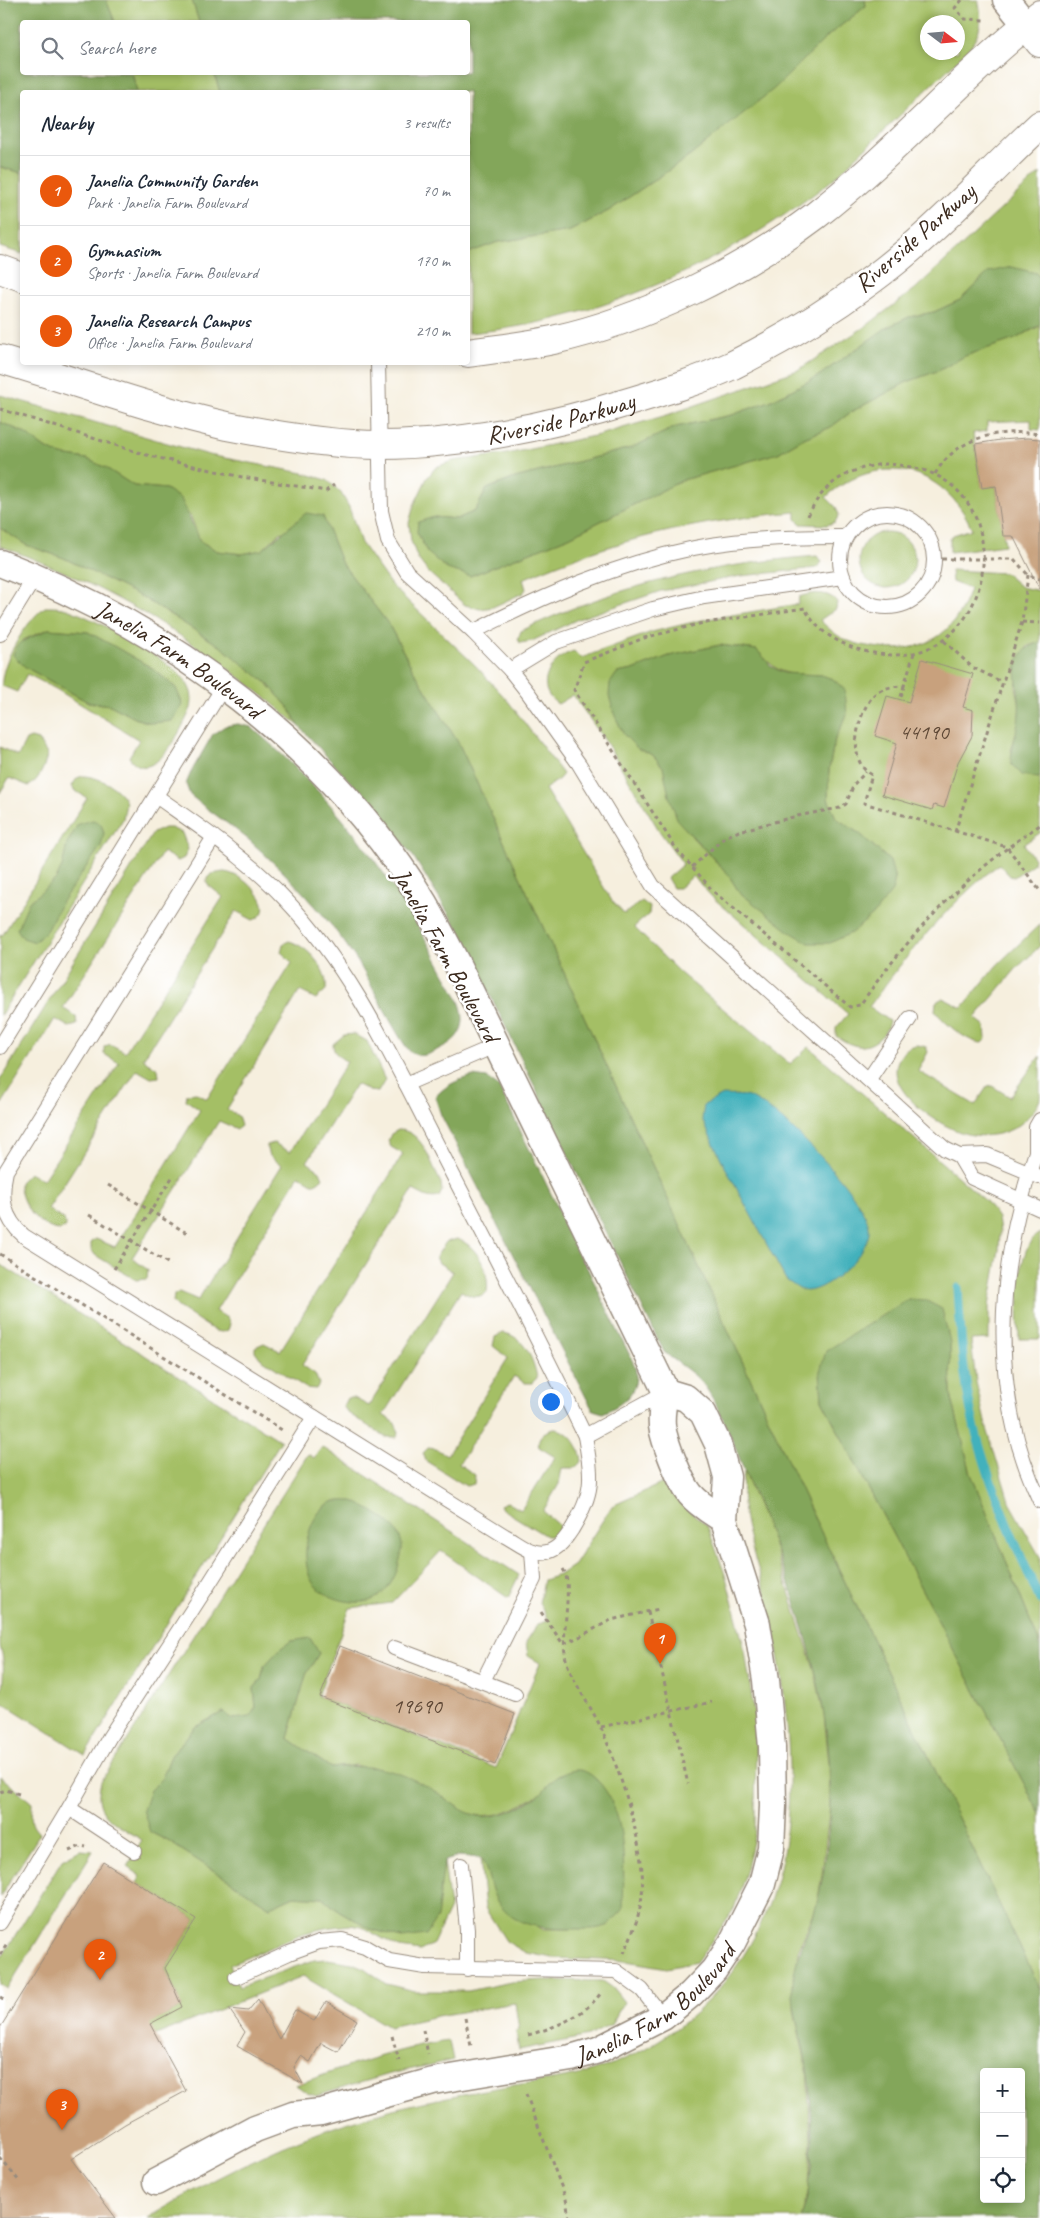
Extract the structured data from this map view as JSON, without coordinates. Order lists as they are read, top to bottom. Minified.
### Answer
{"streets":{"main road":["Riverside Parkway"],"street":["Janelia Farm Boulevard"]},"house_numbers":["44190","19690"],"north":"right","page":{"search":"Search here","heading":["Nearby","3 results"],"list":[{"mark":"1","name":"Janelia Community Garden","note":"Park · Janelia Farm Boulevard","value":"70 m"},{"mark":"2","name":"Gymnasium","note":"Sports · Janelia Farm Boulevard","value":"170 m"},{"mark":"3","name":"Janelia Research Campus","note":"Office · Janelia Farm Boulevard","value":"210 m"}],"pins":["1","2","3"],"map_buttons":["+","−"]}}
